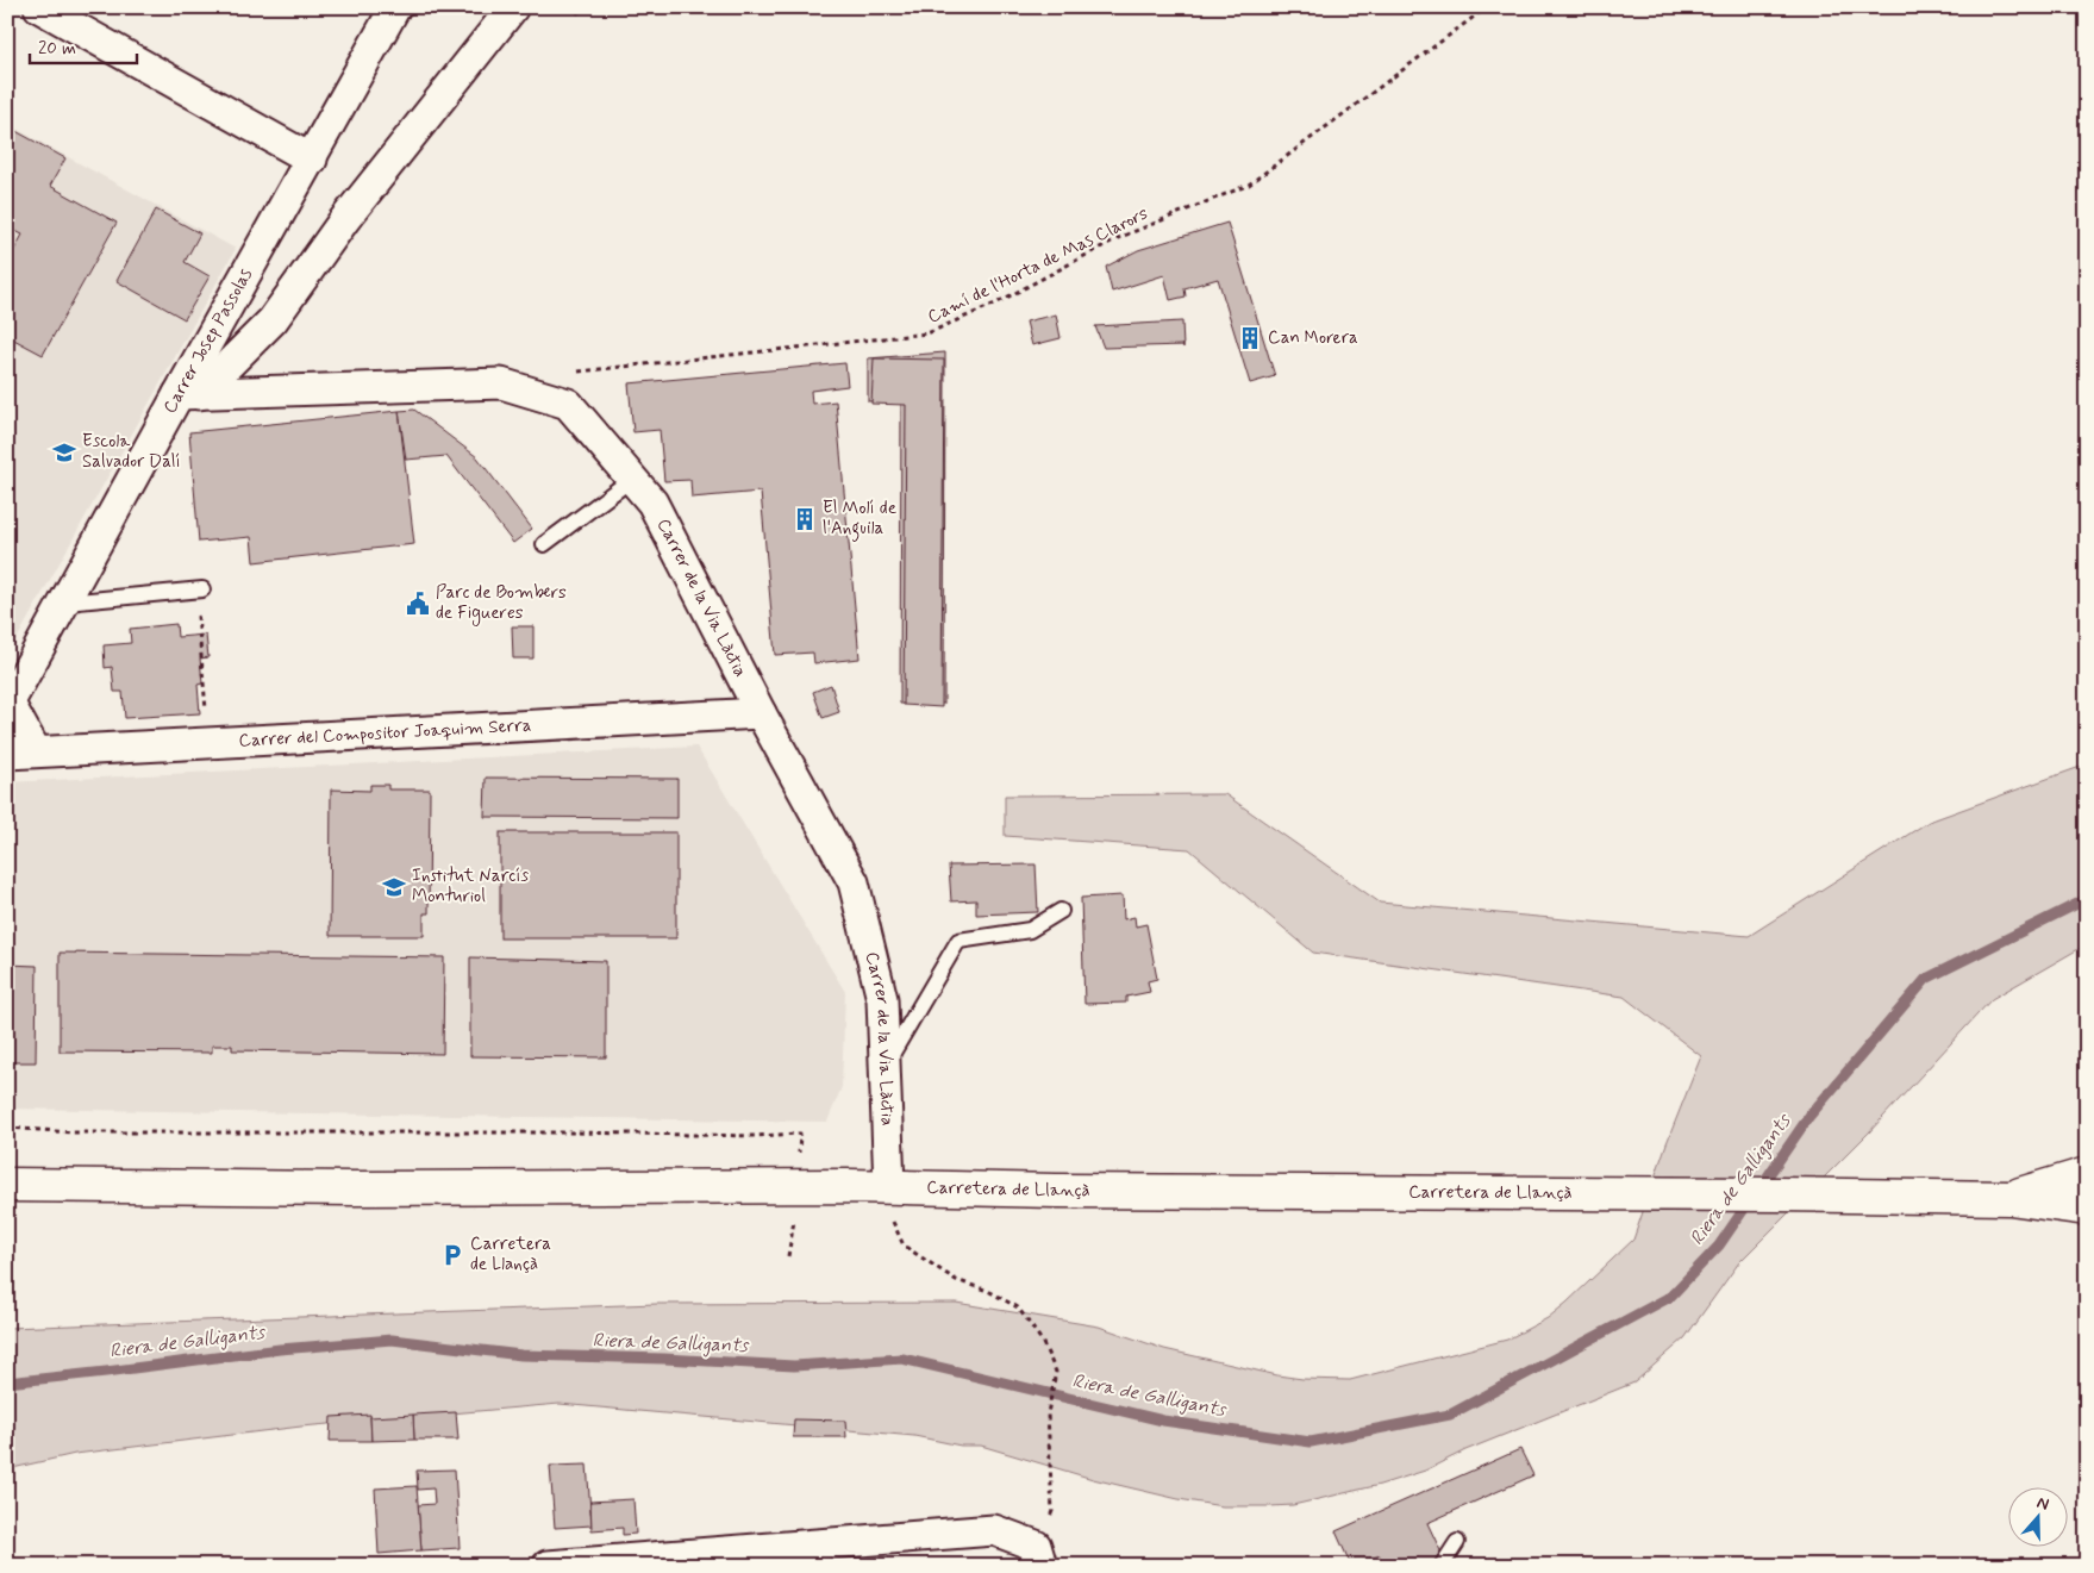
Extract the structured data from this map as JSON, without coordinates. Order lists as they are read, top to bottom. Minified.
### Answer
{"streets":{"street":["Carrer Josep Passolas","Carrer de la Via Làctia","Carrer del Compositor Joaquim Serra","Carretera de Llançà"],"path":["Camí de l'Horta de Mas Clarors"]},"crossings":[["Carrer Josep Passolas","Carrer de la Via Làctia"],["Carrer de la Via Làctia","Carrer del Compositor Joaquim Serra"],["Carrer de la Via Làctia","Carretera de Llançà"]],"water":["Riera de Galligants"],"places":{"building":["Can Morera","El Molí de l'Anguila"],"school or university":["Escola Salvador Dalí","Institut Narcís Monturiol"],"public building":["Parc de Bombers de Figueres"],"parking":["Carretera de Llançà"]},"scale_bar":"20 m","north":"top"}
